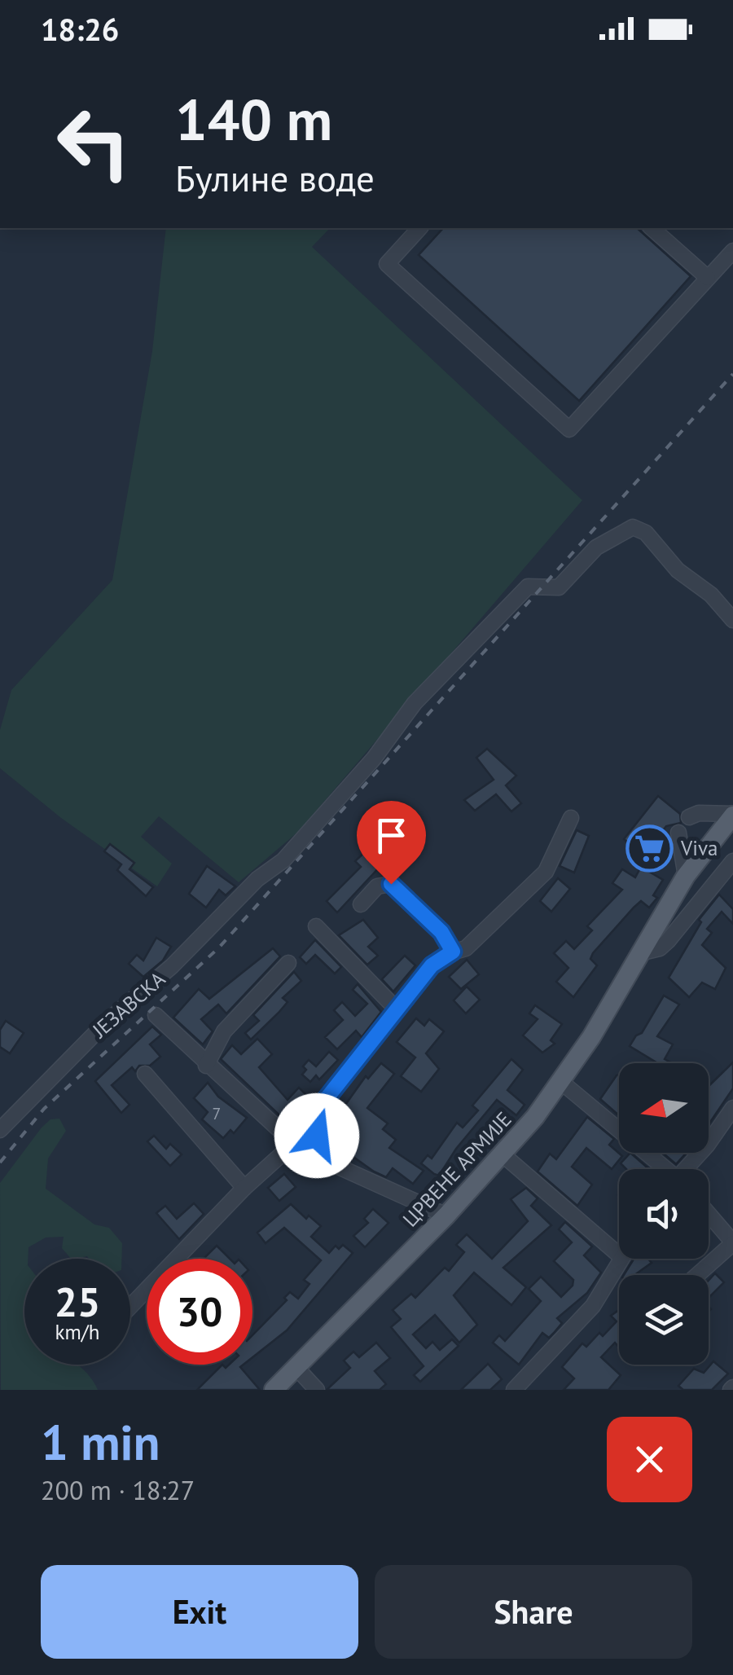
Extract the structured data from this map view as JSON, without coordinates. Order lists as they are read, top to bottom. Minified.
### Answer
{"streets":{"main road":["ЦРВЕНЕ АРМИЈЕ"],"street":["ЈЕЗАВСКА"]},"places":{"supermarket":["Viva"]},"house_numbers":["7"],"north":"left","page":{"status":"18:26","turn":["140 m","Булине воде"],"speed":"25 km/h","limit":"30","heading":["1 min","200 m · 18:27"],"buttons":["Exit","Share"]}}
